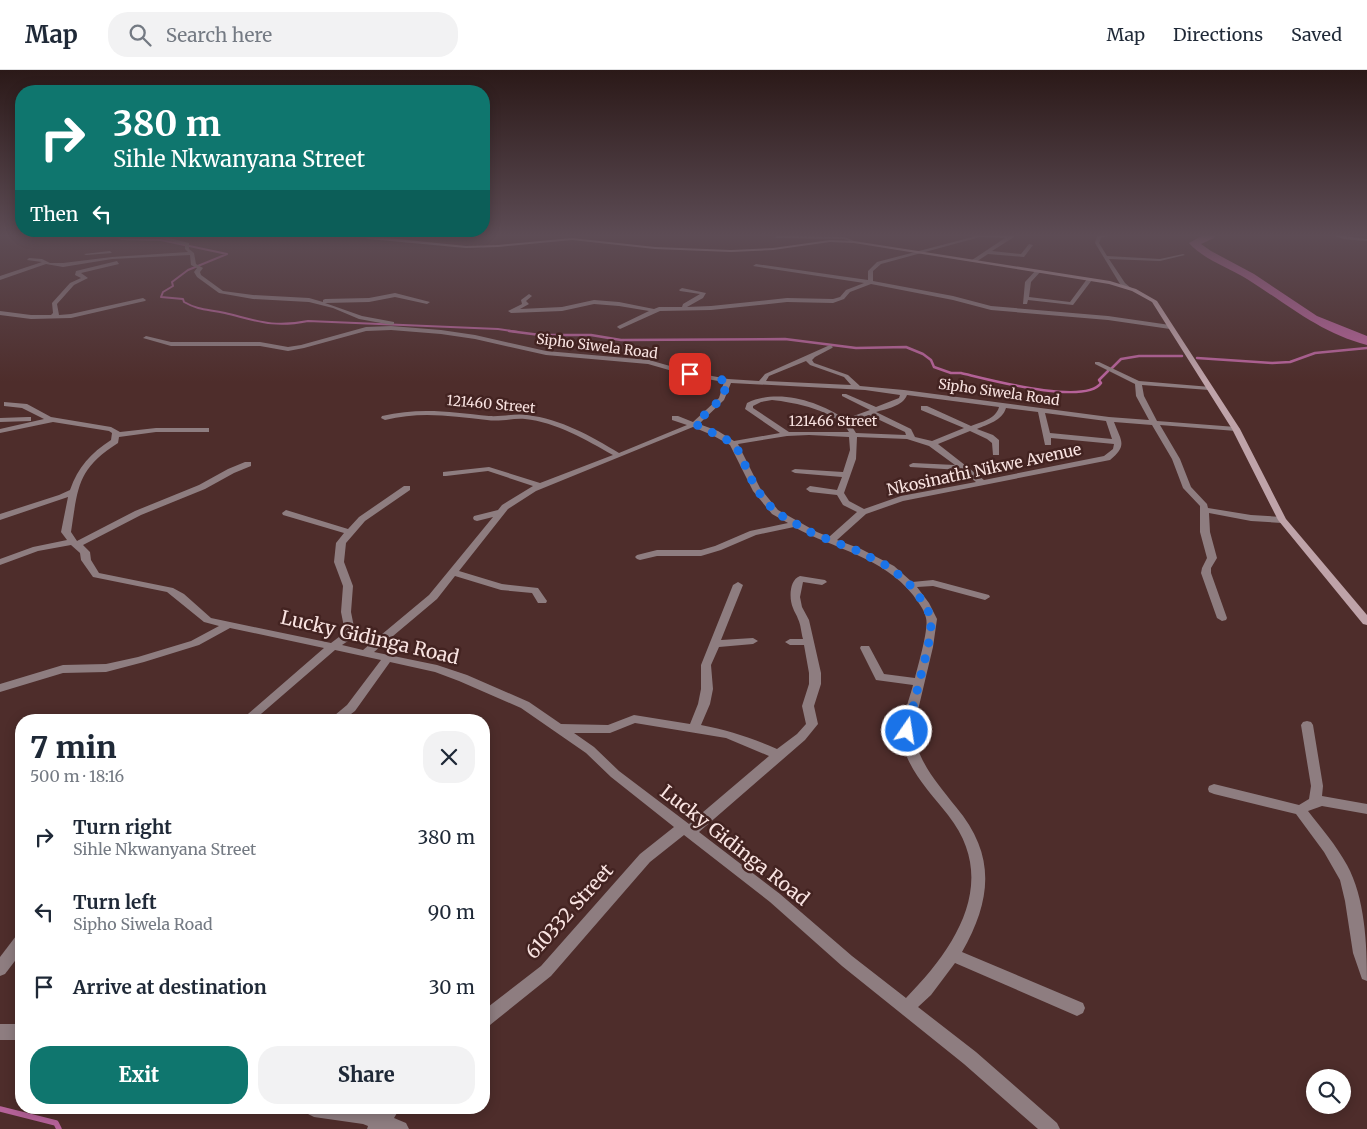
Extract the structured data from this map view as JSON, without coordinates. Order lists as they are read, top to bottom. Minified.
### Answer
{"streets":{"street":["Sipho Siwela Road","121460 Street","121466 Street","Nkosinathi Nikwe Avenue","Lucky Gidinga Road","610332 Street"]},"crossings":[["121466 Street","Nkosinathi Nikwe Avenue"],["Lucky Gidinga Road","610332 Street"]],"page":{"header":"Map","search":"Search here","nav":["Map","Directions","Saved"],"turn":["380 m","Sihle Nkwanyana Street"],"then":"Then","heading":["7 min","500 m · 18:16"],"list":[{"name":"Turn right","note":"Sihle Nkwanyana Street","value":"380 m"},{"name":"Turn left","note":"Sipho Siwela Road","value":"90 m"},{"name":"Arrive at destination","value":"30 m"}],"buttons":["Exit","Share"]}}
